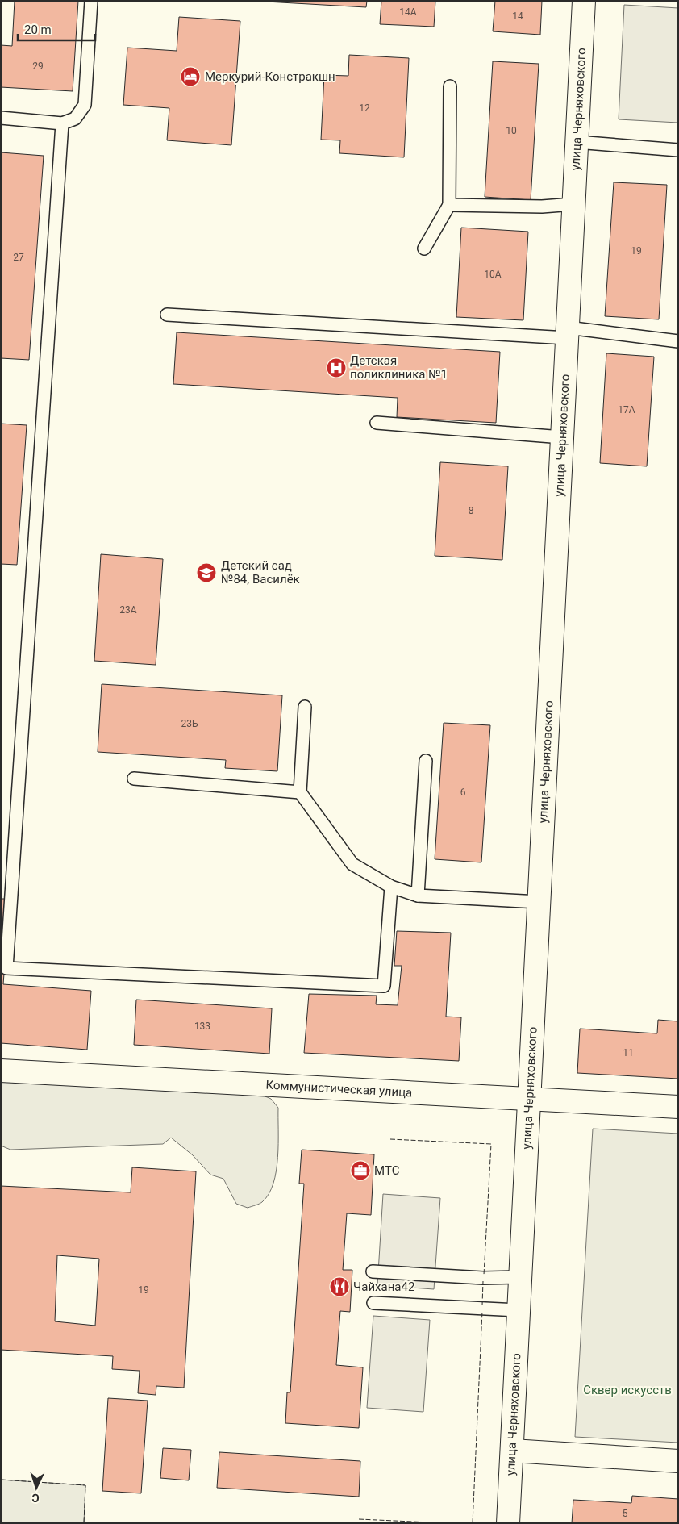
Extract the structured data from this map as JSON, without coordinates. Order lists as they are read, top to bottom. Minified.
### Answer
{"streets":{"street":["улица Черняховского","Коммунистическая улица"]},"crossings":[["улица Черняховского","Коммунистическая улица"]],"parks":["Сквер искусств"],"places":{"hotel":["Меркурий-Констракшн"],"hospital":["Детская поликлиника №1"],"school or university":["Детский сад №84, Василёк"],"office":["МТС"],"restaurant":["Чайхана42"]},"house_numbers":["14А","14","29","12","10","19","27","10А","17А","8","23А","23Б","6","133","11","19","5"],"scale_bar":"20 m","north":"bottom"}
